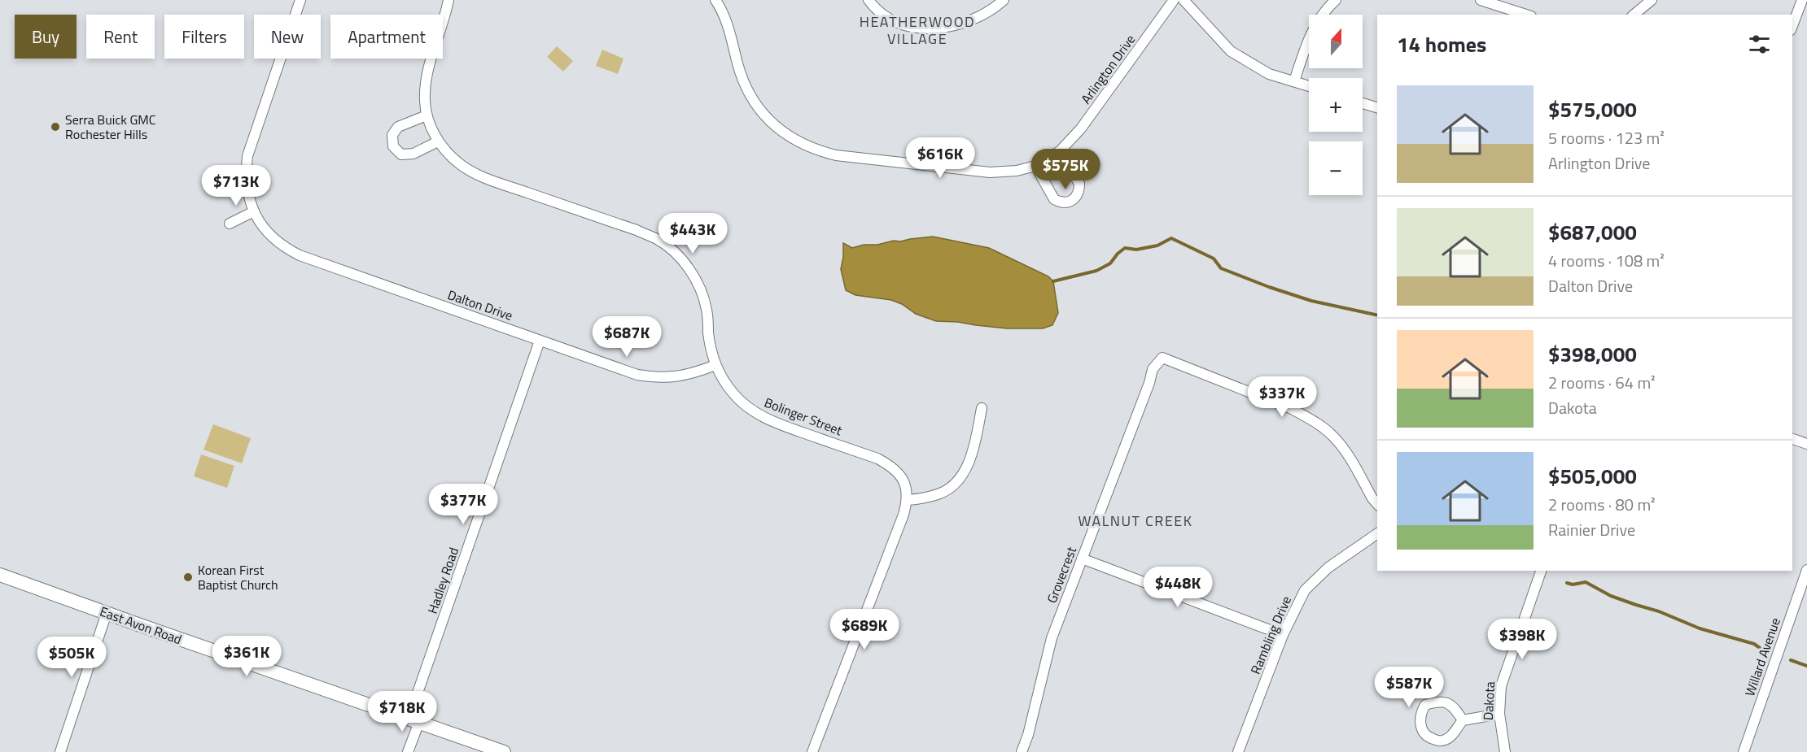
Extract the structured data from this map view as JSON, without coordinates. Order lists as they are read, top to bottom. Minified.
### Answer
{"streets":{"main road":["East Avon Road"],"street":["Arlington Drive","Dalton Drive","Bolinger Street","Grovecrest","Hadley Road","Rambling Drive","Willard Avenue","Dakota"]},"crossings":[["Dalton Drive","Bolinger Street"],["Dalton Drive","Hadley Road"],["Hadley Road","East Avon Road"]],"districts":["HEATHERWOOD VILLAGE","WALNUT CREEK"],"places":["Serra Buick GMC Rochester Hills","Korean First Baptist Church"],"north":"top","page":{"map_buttons":["+","−"],"chip":["Buy","Rent","Filters","New","Apartment"],"heading":"14 homes","list":[{"name":"$575,000","note":"5 rooms · 123 m² · Arlington Drive"},{"name":"$687,000","note":"4 rooms · 108 m² · Dalton Drive"},{"name":"$398,000","note":"2 rooms · 64 m² · Dakota"},{"name":"$505,000","note":"2 rooms · 80 m² · Rainier Drive"}],"price":["$616K","$575K","$713K","$443K","$687K","$337K","$377K","$448K","$689K","$398K","$361K","$505K","$587K","$718K"]}}
